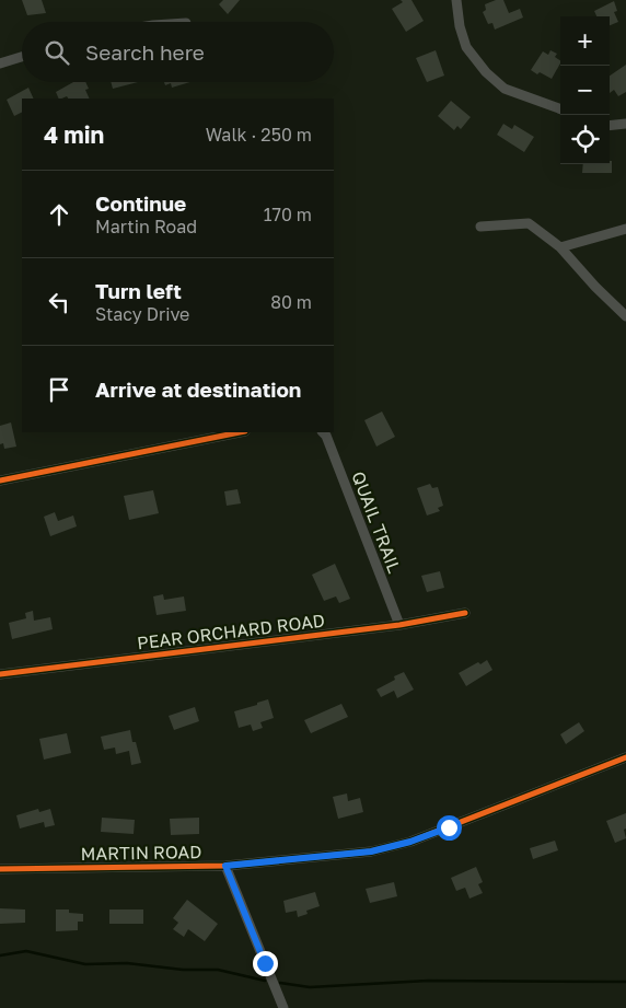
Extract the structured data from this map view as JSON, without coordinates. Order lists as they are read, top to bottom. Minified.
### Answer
{"streets":{"street":["QUAIL TRAIL","PEAR ORCHARD ROAD","MARTIN ROAD"]},"crossings":[["QUAIL TRAIL","PEAR ORCHARD ROAD"]],"page":{"map_buttons":["+","−"],"search":"Search here","heading":["4 min","Walk · 250 m"],"list":[["Continue","Martin Road","170 m"],["Turn left","Stacy Drive","80 m"],"Arrive at destination"]}}
